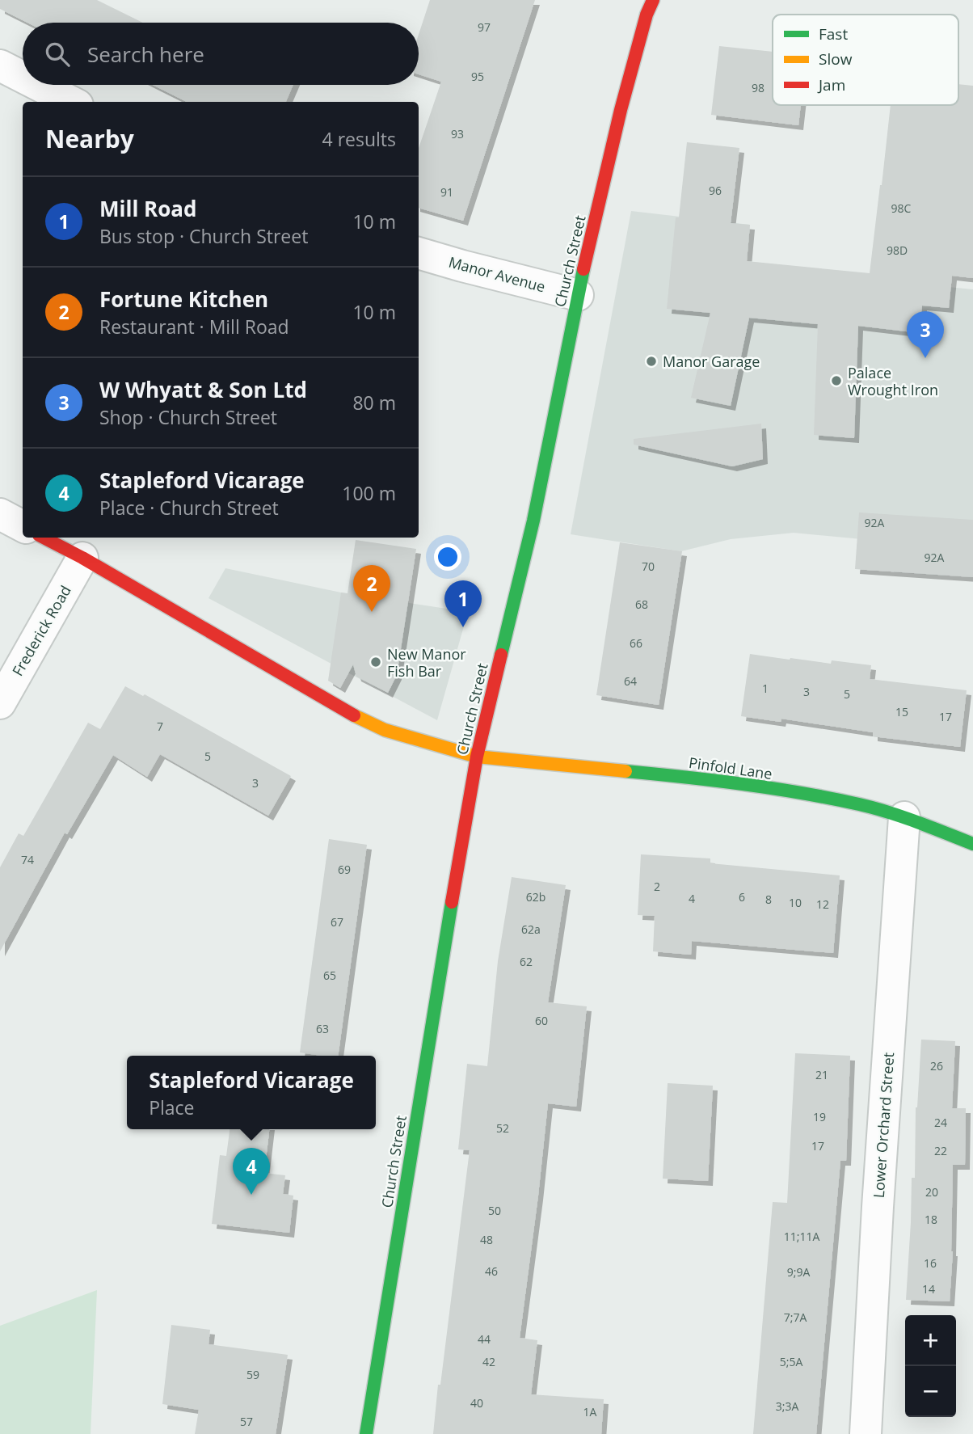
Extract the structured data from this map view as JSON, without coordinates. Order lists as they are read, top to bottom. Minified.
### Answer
{"streets":{"main road":["Church Street","Pinfold Lane"],"street":["Manor Avenue","Frederick Road","Lower Orchard Street"]},"crossings":[["Church Street","Manor Avenue"],["Church Street","Pinfold Lane"],["Frederick Road","Pinfold Lane"],["Pinfold Lane","Lower Orchard Street"]],"places":["Manor Garage","Palace Wrought Iron","New Manor Fish Bar"],"house_numbers":["97","95","98","93","96","91","98C","98D","92A","92A","70","68","66","64","1","3","5","15","17","7","5","3","74","69","2","62b","6","4","8","10","12","67","62a","62","65","60","63","26","21","19","24","52","17","22","20","50","18","11;11A","48","16","46","9;9A","14","7;7A","44","42","5;5A","59","40","3;3A","1A","57"],"legend":["Fast","Slow","Jam"],"page":{"search":"Search here","heading":["Nearby","4 results"],"list":[{"mark":"1","name":"Mill Road","note":"Bus stop · Church Street","value":"10 m"},{"mark":"2","name":"Fortune Kitchen","note":"Restaurant · Mill Road","value":"10 m"},{"mark":"3","name":"W Whyatt & Son Ltd","note":"Shop · Church Street","value":"80 m"},{"mark":"4","name":"Stapleford Vicarage","note":"Place · Church Street","value":"100 m"}],"pins":["3","2","1","4"],"popup":["Stapleford Vicarage","Place"],"map_buttons":["+","−"]}}
